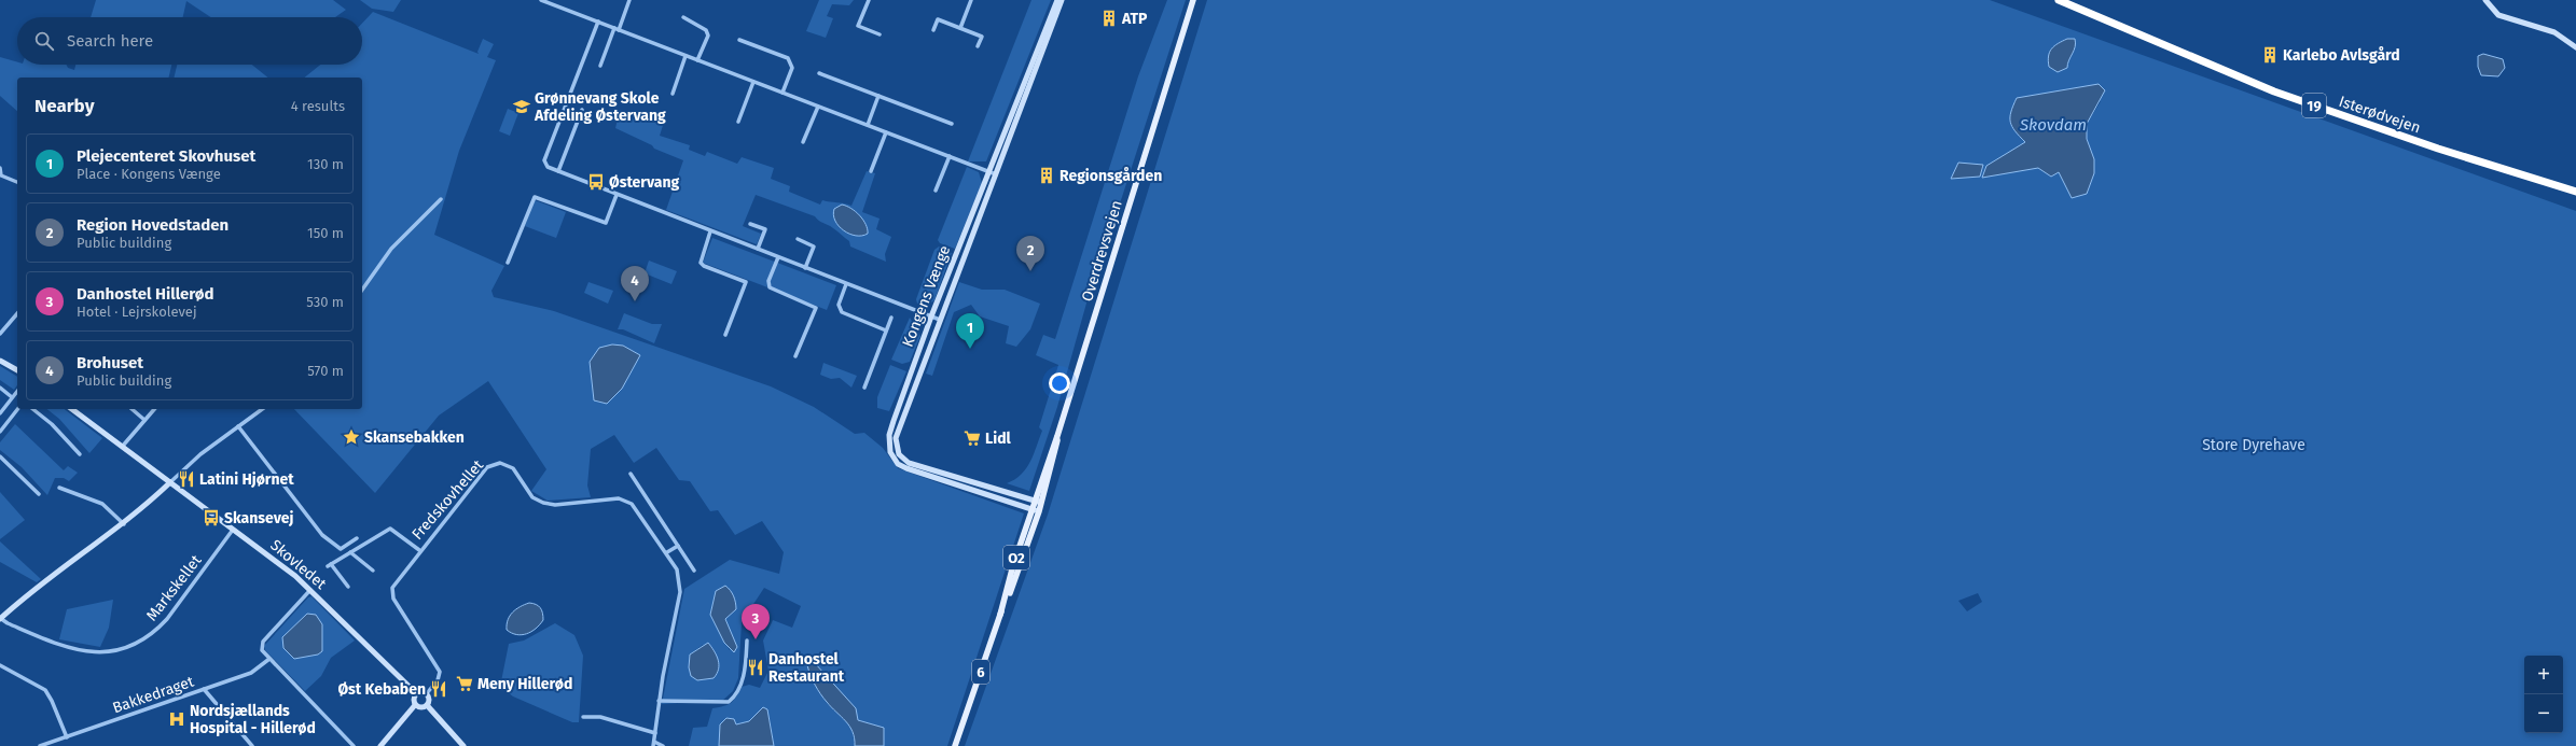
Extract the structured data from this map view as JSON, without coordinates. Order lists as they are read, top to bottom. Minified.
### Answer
{"streets":{"highway":["19","Isterødvejen"],"main road":["Overdrevsvejen","O2","6"],"street":["Kongens Vænge","Fredskovhellet","Skovledet","Markskellet","Bakkedraget"]},"crossings":[["Overdrevsvejen","Kongens Vænge"],["Fredskovhellet","Skovledet"],["Skovledet","Markskellet"]],"water":["Skovdam"],"parks":["Store Dyrehave"],"places":{"building":["ATP","Karlebo Avlsgård","Regionsgården"],"school or university":["Grønnevang Skole Afdeling Østervang"],"bus stop":["Østervang","Skansevej"],"place":["Skansebakken"],"supermarket":["Lidl","Meny Hillerød"],"restaurant":["Latini Hjørnet","Danhostel Restaurant","Øst Kebaben"],"hospital":["Nordsjællands Hospital - Hillerød"]},"page":{"search":"Search here","heading":["Nearby","4 results"],"list":[{"mark":"1","name":"Plejecenteret Skovhuset","note":"Place · Kongens Vænge","value":"130 m"},{"mark":"2","name":"Region Hovedstaden","note":"Public building","value":"150 m"},{"mark":"3","name":"Danhostel Hillerød","note":"Hotel · Lejrskolevej","value":"530 m"},{"mark":"4","name":"Brohuset","note":"Public building","value":"570 m"}],"pins":["2","4","1","3"],"map_buttons":["+","−"]}}
